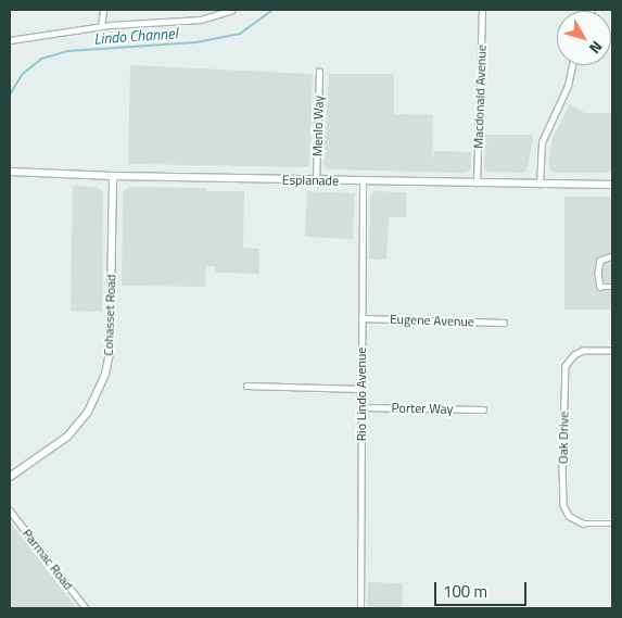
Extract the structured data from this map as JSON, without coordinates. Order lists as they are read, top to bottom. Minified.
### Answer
{"streets":{"main road":["Esplanade","Cohasset Road"],"street":["Macdonald Avenue","Menlo Way","Eugene Avenue","Rio Lindo Avenue","Porter Way","Oak Drive","Parmac Road"]},"crossings":[["Macdonald Avenue","Esplanade"],["Menlo Way","Esplanade"],["Esplanade","Cohasset Road"],["Esplanade","Rio Lindo Avenue"],["Eugene Avenue","Rio Lindo Avenue"],["Rio Lindo Avenue","Porter Way"]],"water":["Lindo Channel"],"scale_bar":"100 m","north":"bottom right"}
